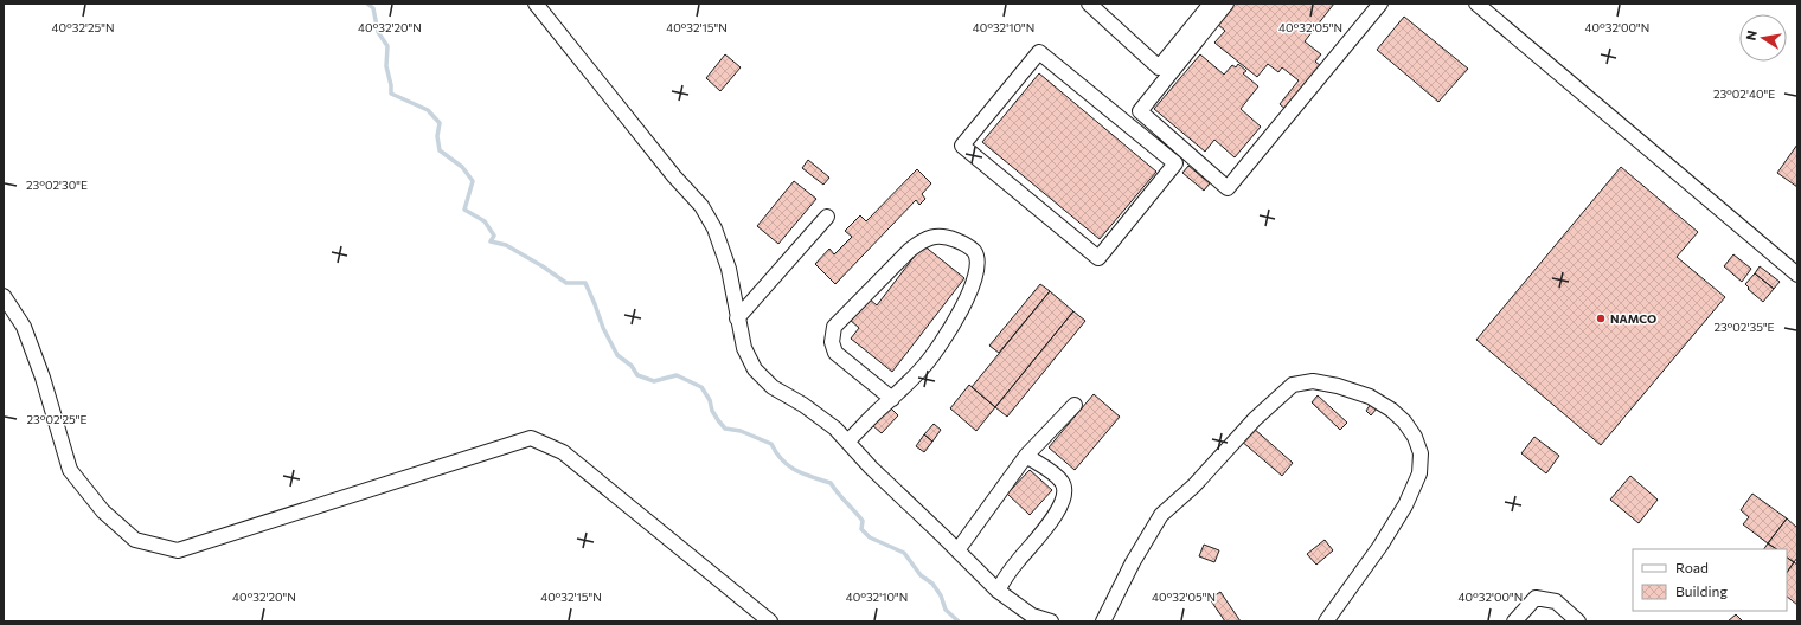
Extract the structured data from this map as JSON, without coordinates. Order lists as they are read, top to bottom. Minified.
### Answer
{"places":["NAMCO"],"legend":["Road","Building"],"north":"left","coordinates":["40°32'25\"N","40°32'20\"N","40°32'15\"N","40°32'10\"N","40°32'05\"N","40°32'00\"N","23°02'40\"E","23°02'30\"E","23°02'35\"E","23°02'25\"E"]}
